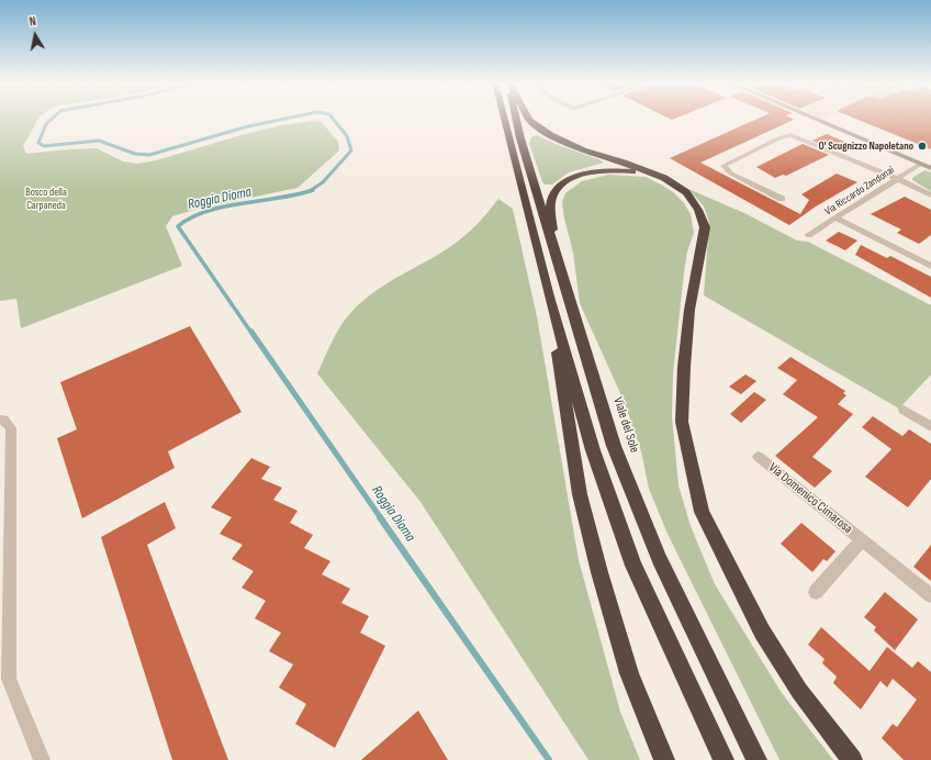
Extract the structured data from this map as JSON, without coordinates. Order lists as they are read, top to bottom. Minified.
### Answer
{"streets":{"highway":["Viale del Sole"],"street":["Via Riccardo Zandonai","Via Domenico Cimarosa"]},"water":["Roggia Dioma"],"parks":["Bosco della Carpaneda"],"places":["O' Scugnizzo Napoletano"],"north":"top"}
